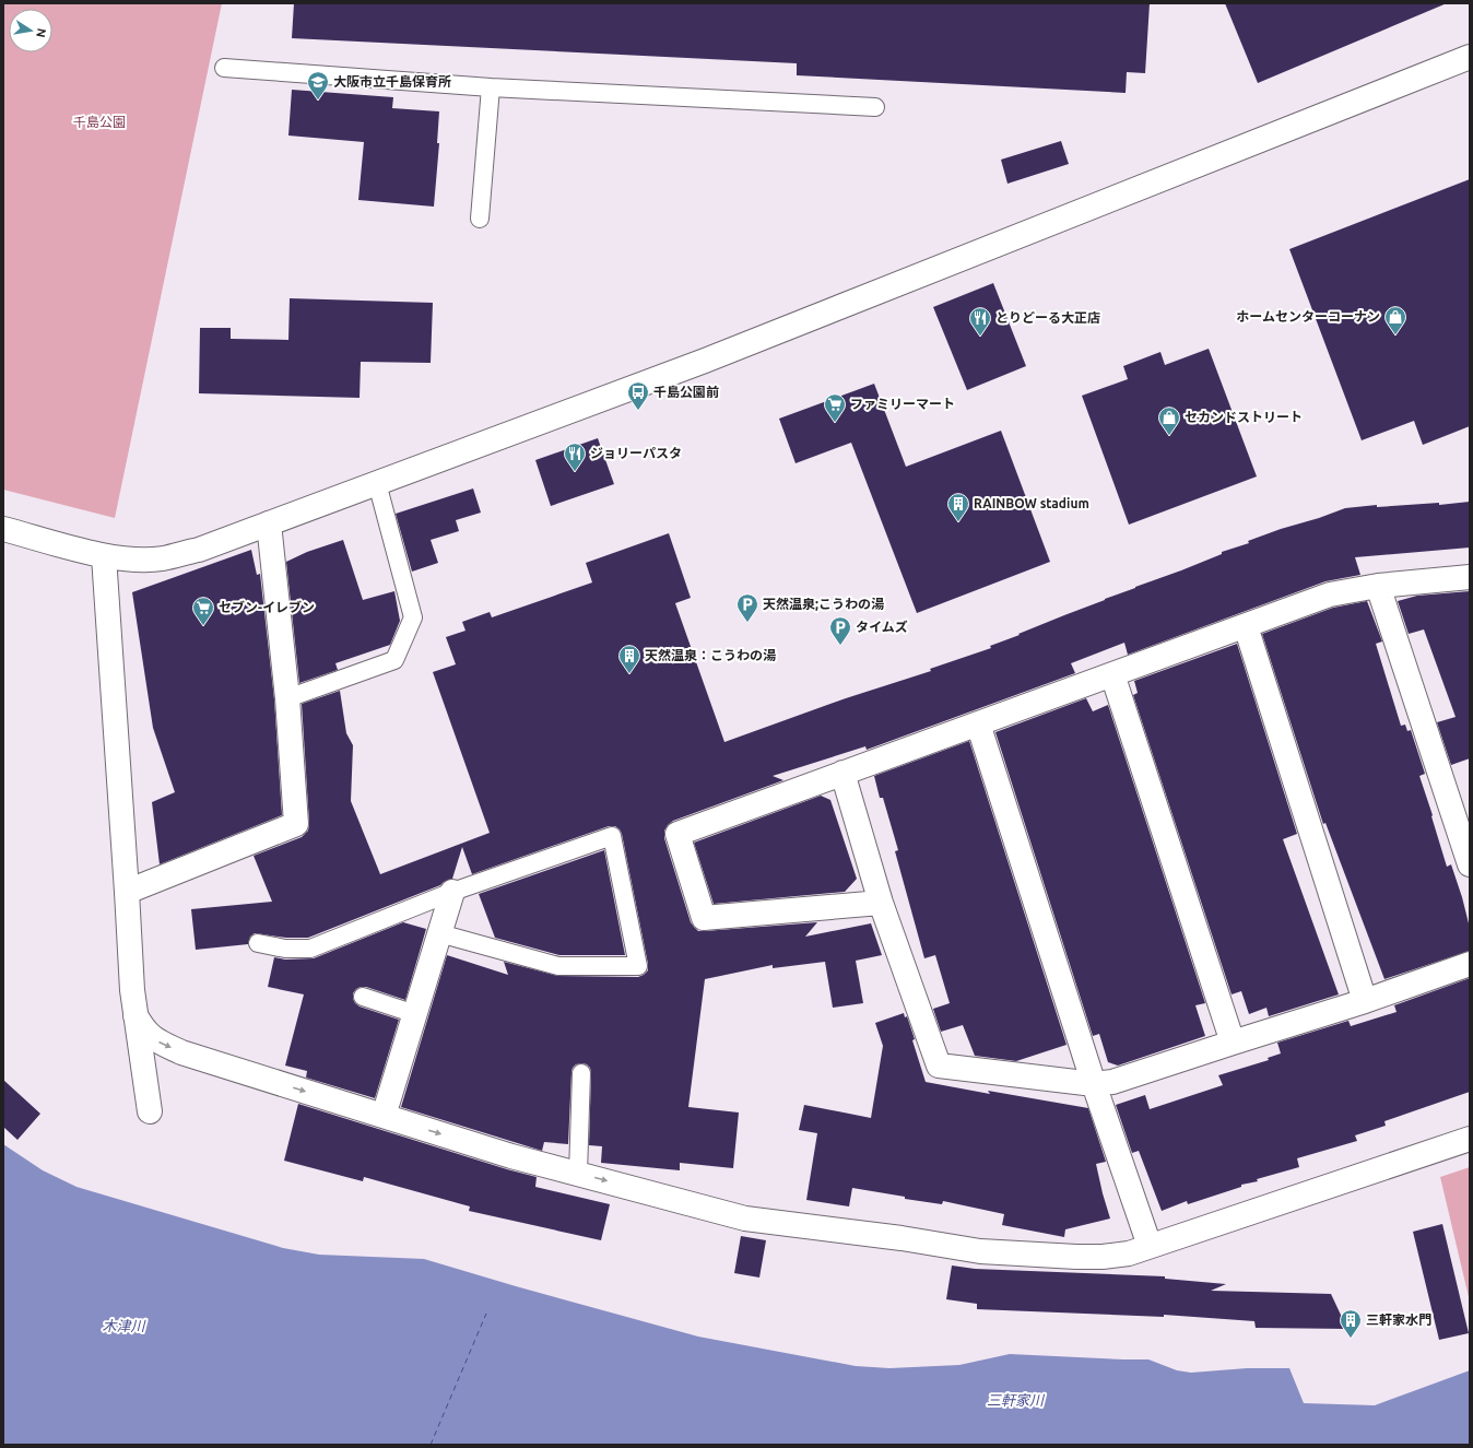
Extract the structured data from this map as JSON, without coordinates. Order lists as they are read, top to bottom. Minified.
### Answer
{"water":["木津川","三軒家川"],"parks":["千島公園"],"places":{"school or university":["大阪市立千島保育所"],"shop":["ホームセンターコーナン","セカンドストリート"],"restaurant":["とりどーる大正店","ジョリーパスタ"],"bus stop":["千島公園前"],"supermarket":["ファミリーマート","セブン-イレブン"],"building":["RAINBOW stadium","天然温泉：こうわの湯","三軒家水門"],"parking":["天然温泉;こうわの湯","タイムズ"]},"north":"right"}
